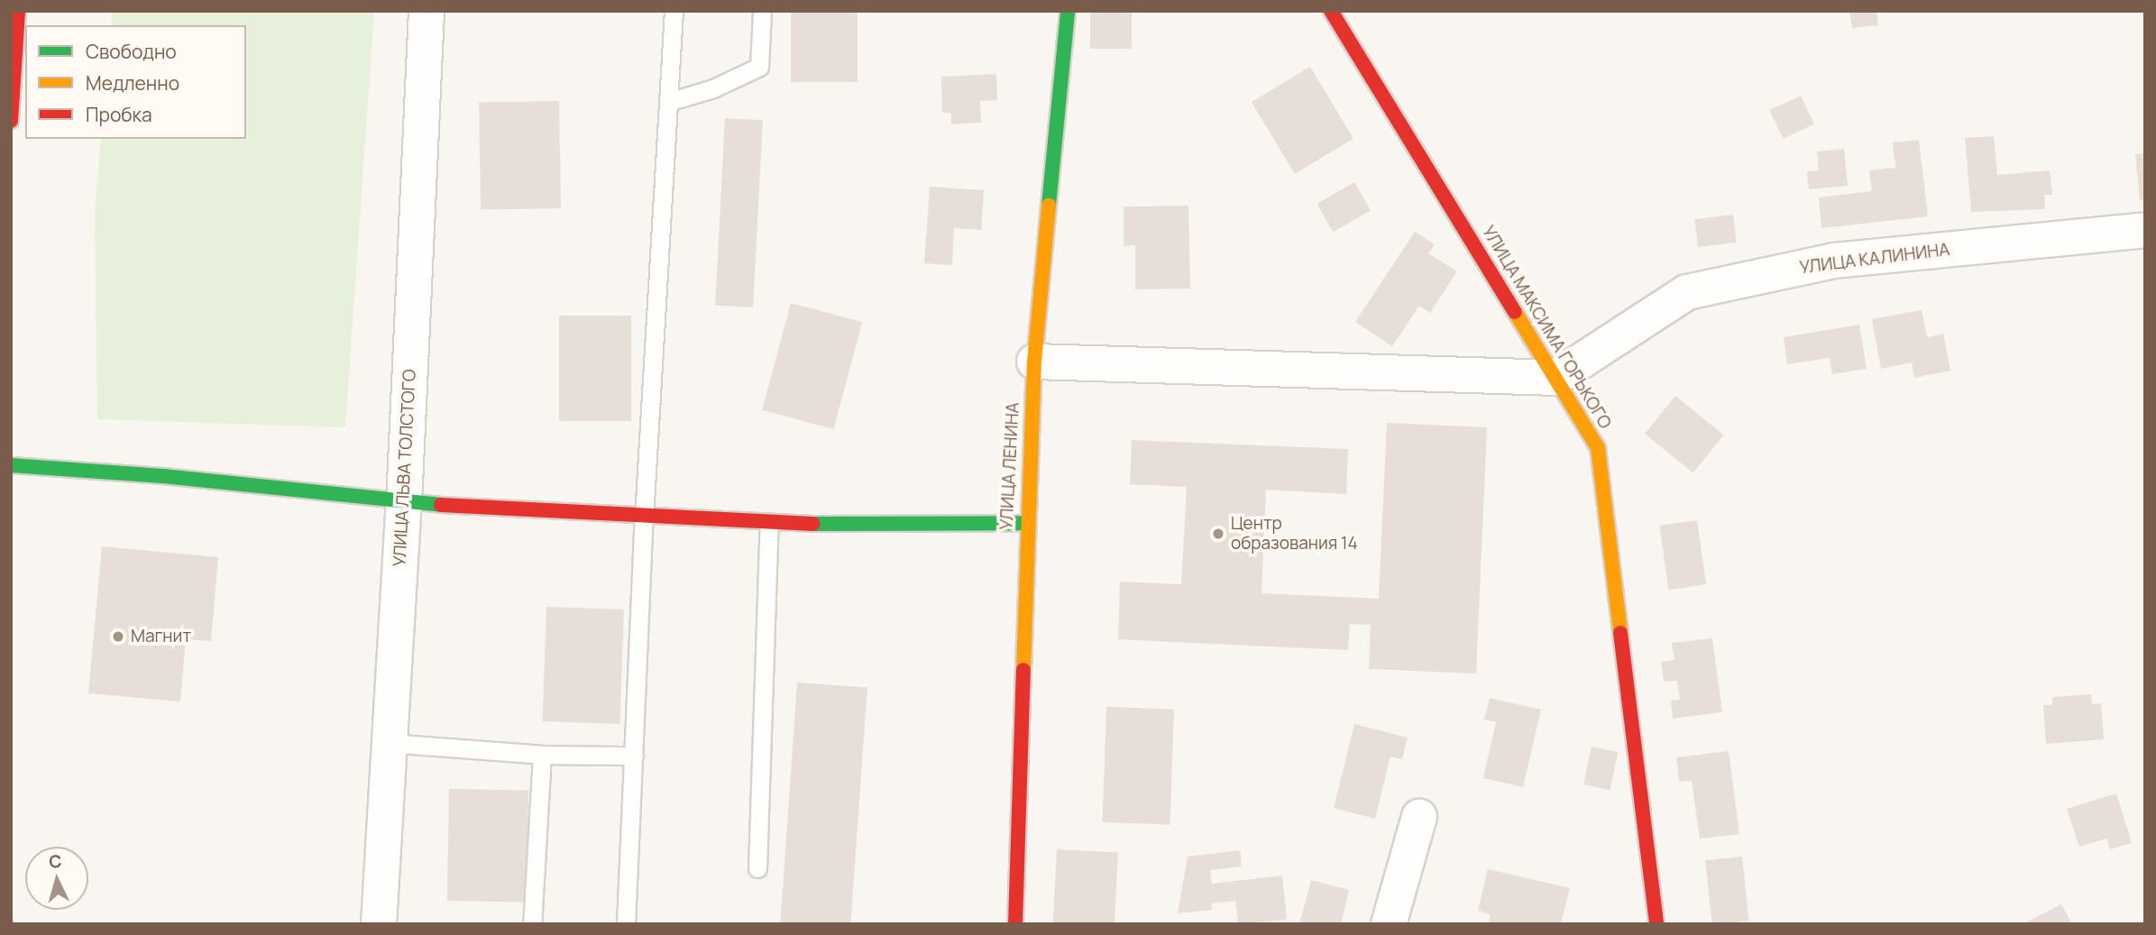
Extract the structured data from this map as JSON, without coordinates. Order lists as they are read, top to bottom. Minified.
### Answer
{"streets":{"street":["УЛИЦА КАЛИНИНА","УЛИЦА МАКСИМА ГОРЬКОГО","УЛИЦА ЛЕНИНА","УЛИЦА ЛЬВА ТОЛСТОГО"]},"crossings":[["УЛИЦА КАЛИНИНА","УЛИЦА МАКСИМА ГОРЬКОГО"]],"places":["Центр образования 14","Магнит"],"legend":["Свободно","Медленно","Пробка"],"north":"top"}
